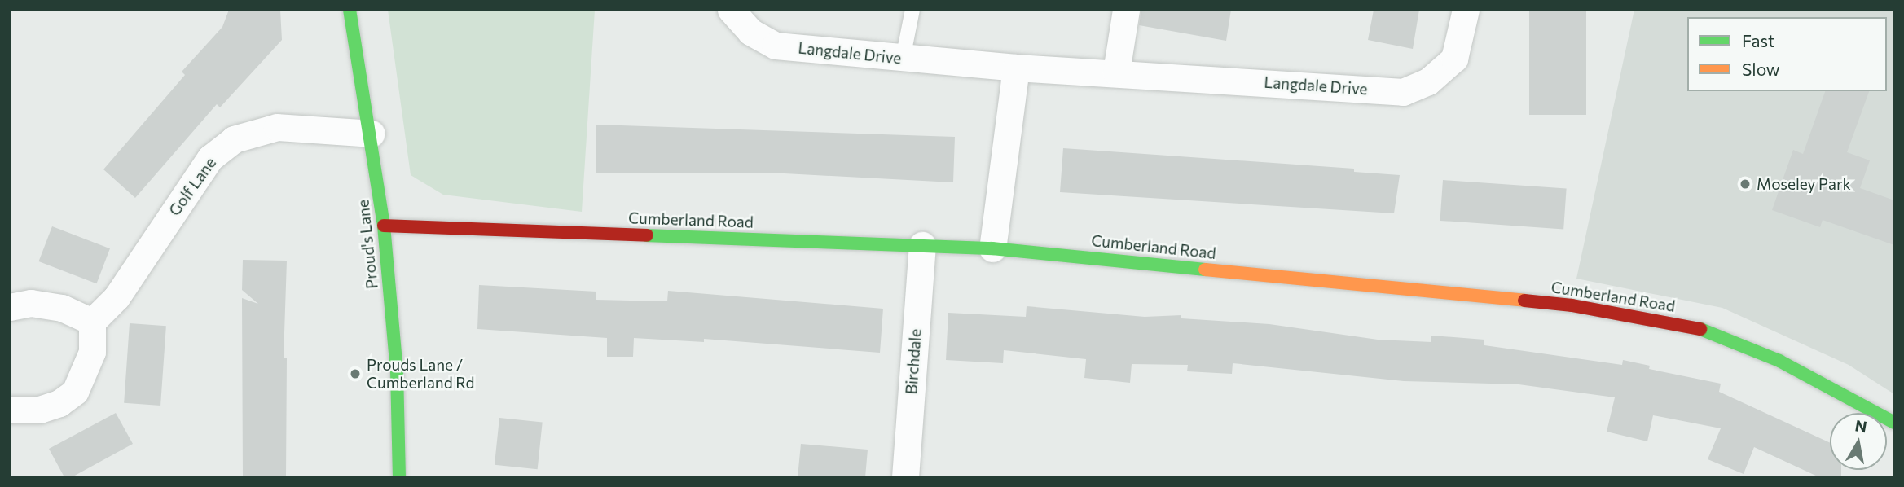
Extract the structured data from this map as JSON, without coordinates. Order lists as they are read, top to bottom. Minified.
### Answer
{"streets":{"street":["Langdale Drive","Golf Lane","Cumberland Road","Proud's Lane","Birchdale"]},"crossings":[["Golf Lane","Proud's Lane"],["Cumberland Road","Proud's Lane"],["Cumberland Road","Birchdale"]],"places":["Moseley Park","Prouds Lane / Cumberland Rd"],"legend":["Fast","Slow"],"north":"top"}
